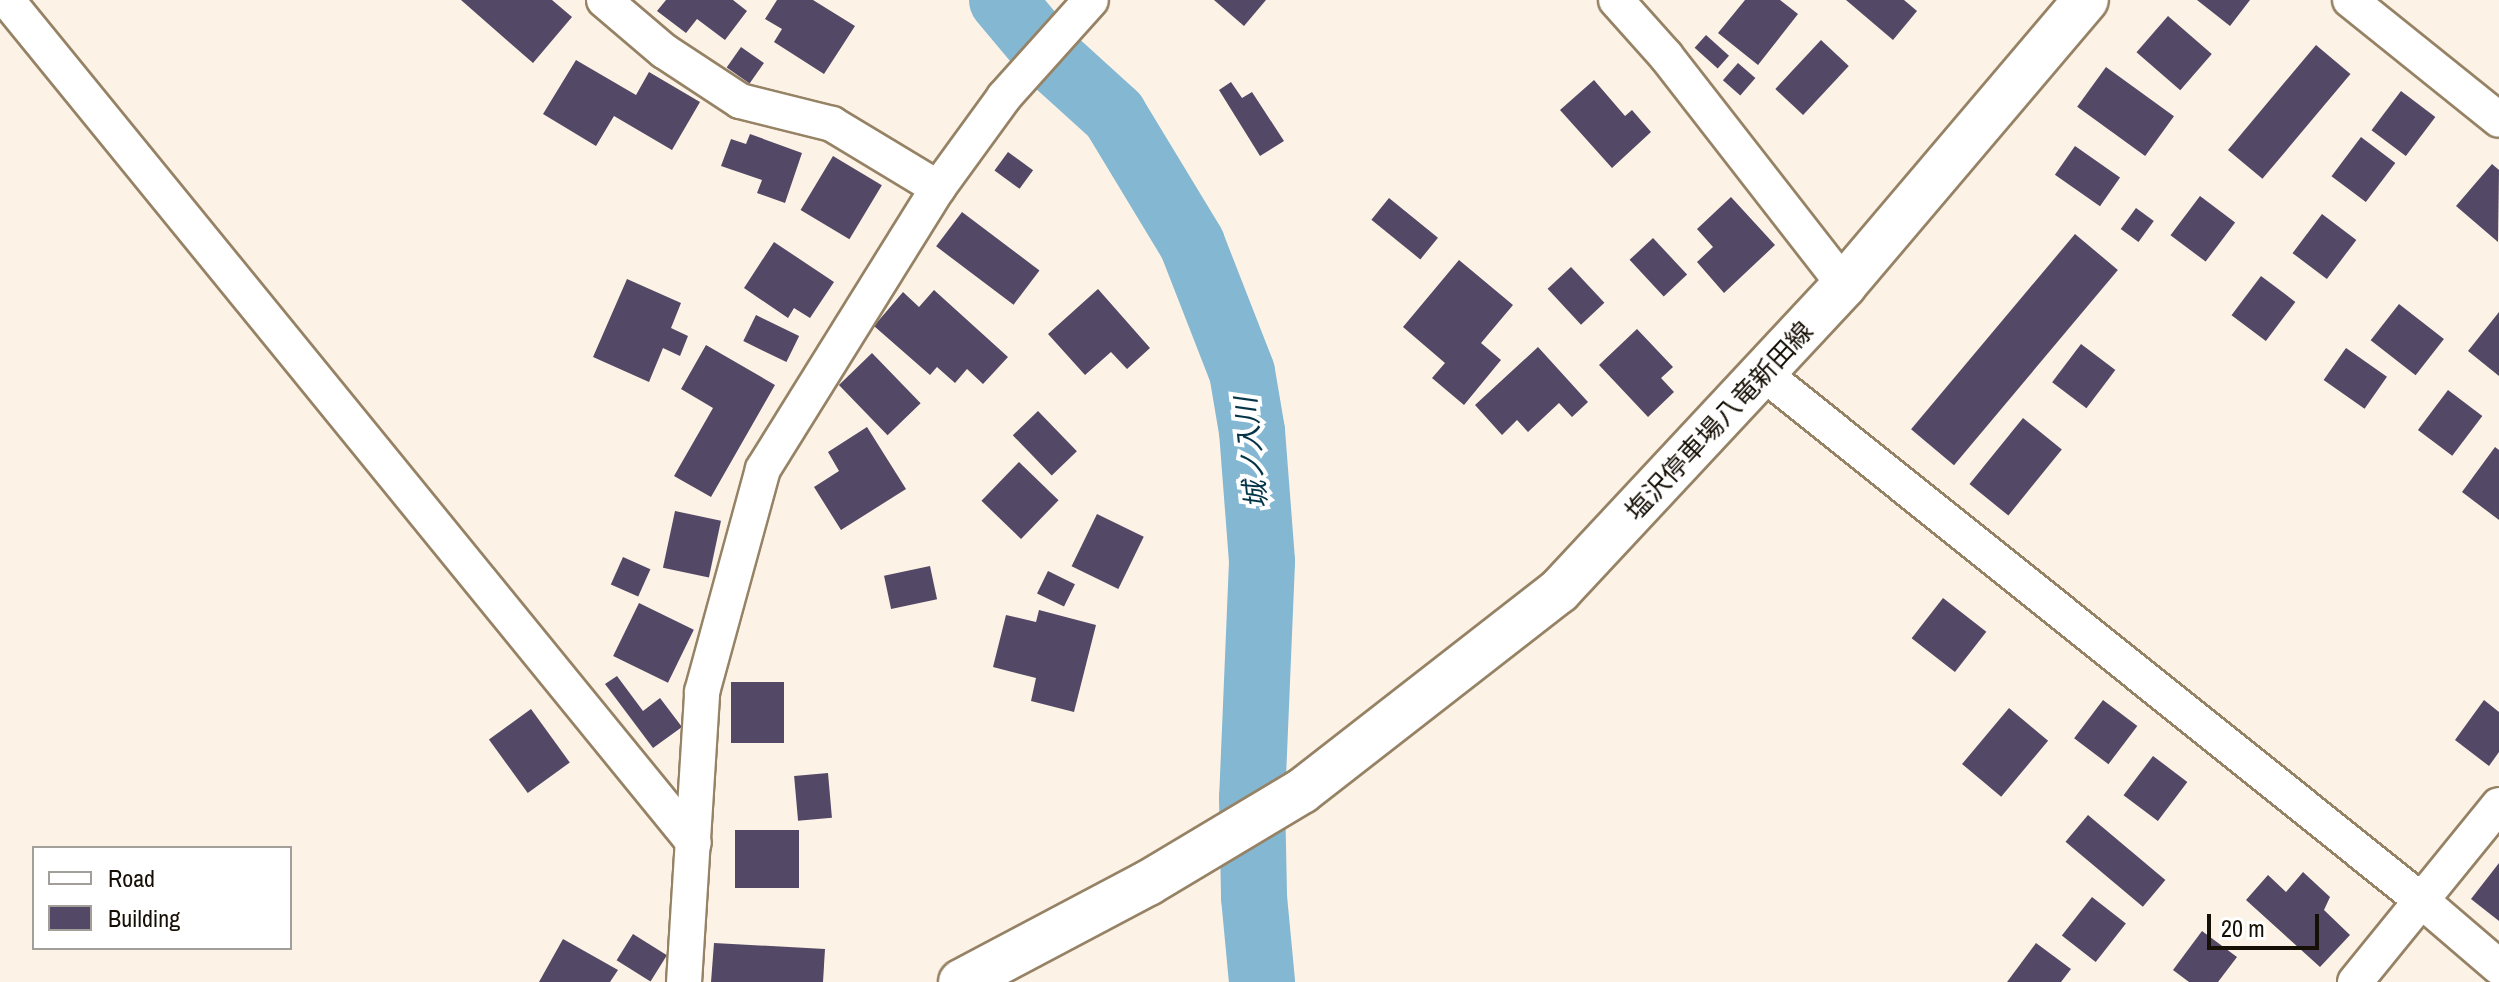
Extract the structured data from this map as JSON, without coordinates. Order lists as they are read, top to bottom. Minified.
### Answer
{"streets":{"main road":["塩沢停車場八竜新田線"]},"water":["城ノ入川"],"legend":["Road","Building"],"scale_bar":"20 m"}
